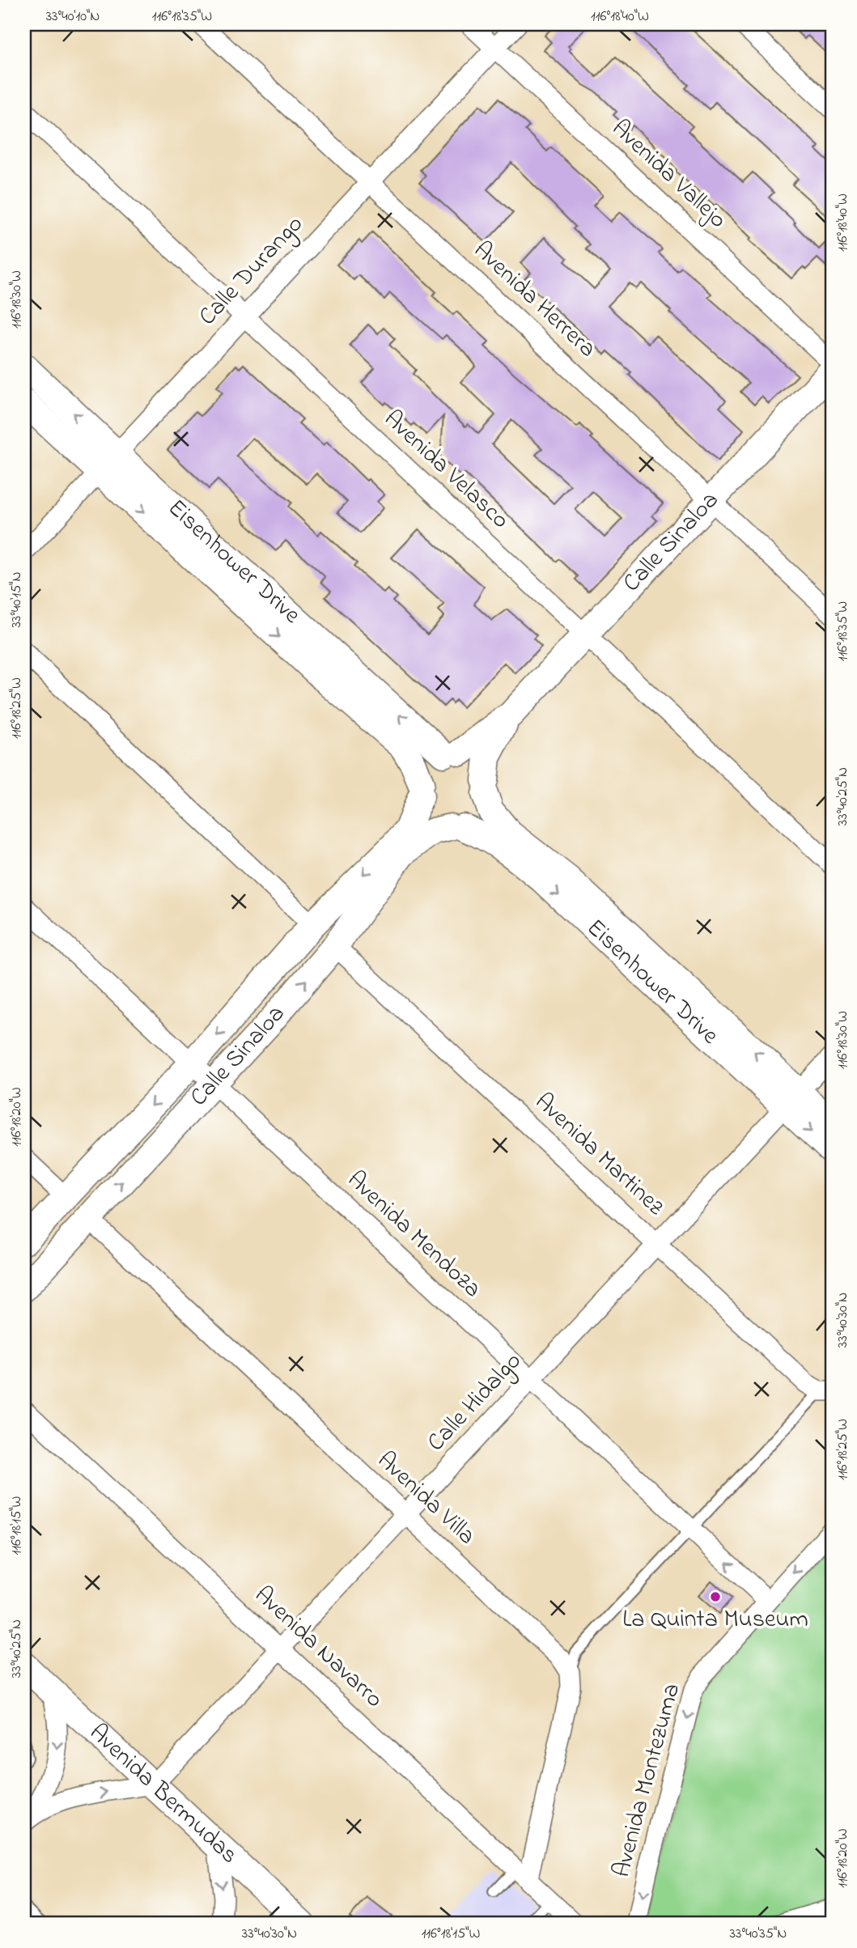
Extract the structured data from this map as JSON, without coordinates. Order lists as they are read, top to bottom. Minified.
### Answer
{"streets":{"main road":["Calle Sinaloa","Eisenhower Drive","Avenida Bermudas"],"street":["Avenida Vallejo","Calle Durango","Avenida Herrera","Avenida Velasco","Avenida Martinez","Avenida Mendoza","Calle Hidalgo","Avenida Villa","Avenida Navarro","Avenida Montezuma"]},"crossings":[["Avenida Vallejo","Calle Durango"],["Calle Durango","Avenida Herrera"],["Calle Durango","Avenida Velasco"],["Calle Durango","Eisenhower Drive"],["Avenida Herrera","Calle Sinaloa"],["Avenida Velasco","Calle Sinaloa"],["Calle Sinaloa","Eisenhower Drive"],["Calle Sinaloa","Avenida Martinez"],["Calle Sinaloa","Avenida Mendoza"],["Calle Sinaloa","Avenida Villa"],["Eisenhower Drive","Calle Hidalgo"],["Avenida Martinez","Calle Hidalgo"],["Avenida Mendoza","Calle Hidalgo"],["Avenida Mendoza","Avenida Montezuma"],["Calle Hidalgo","Avenida Villa"],["Calle Hidalgo","Avenida Navarro"],["Calle Hidalgo","Avenida Bermudas"]],"places":["La Quinta Museum"],"coordinates":["33°40'10\"N","116°18'35\"W","116°18'40\"W","116°18'30\"W","33°40'15\"N","116°18'25\"W","33°40'25\"N","116°18'20\"W","33°40'30\"N","116°18'15\"W","33°40'35\"N"]}
